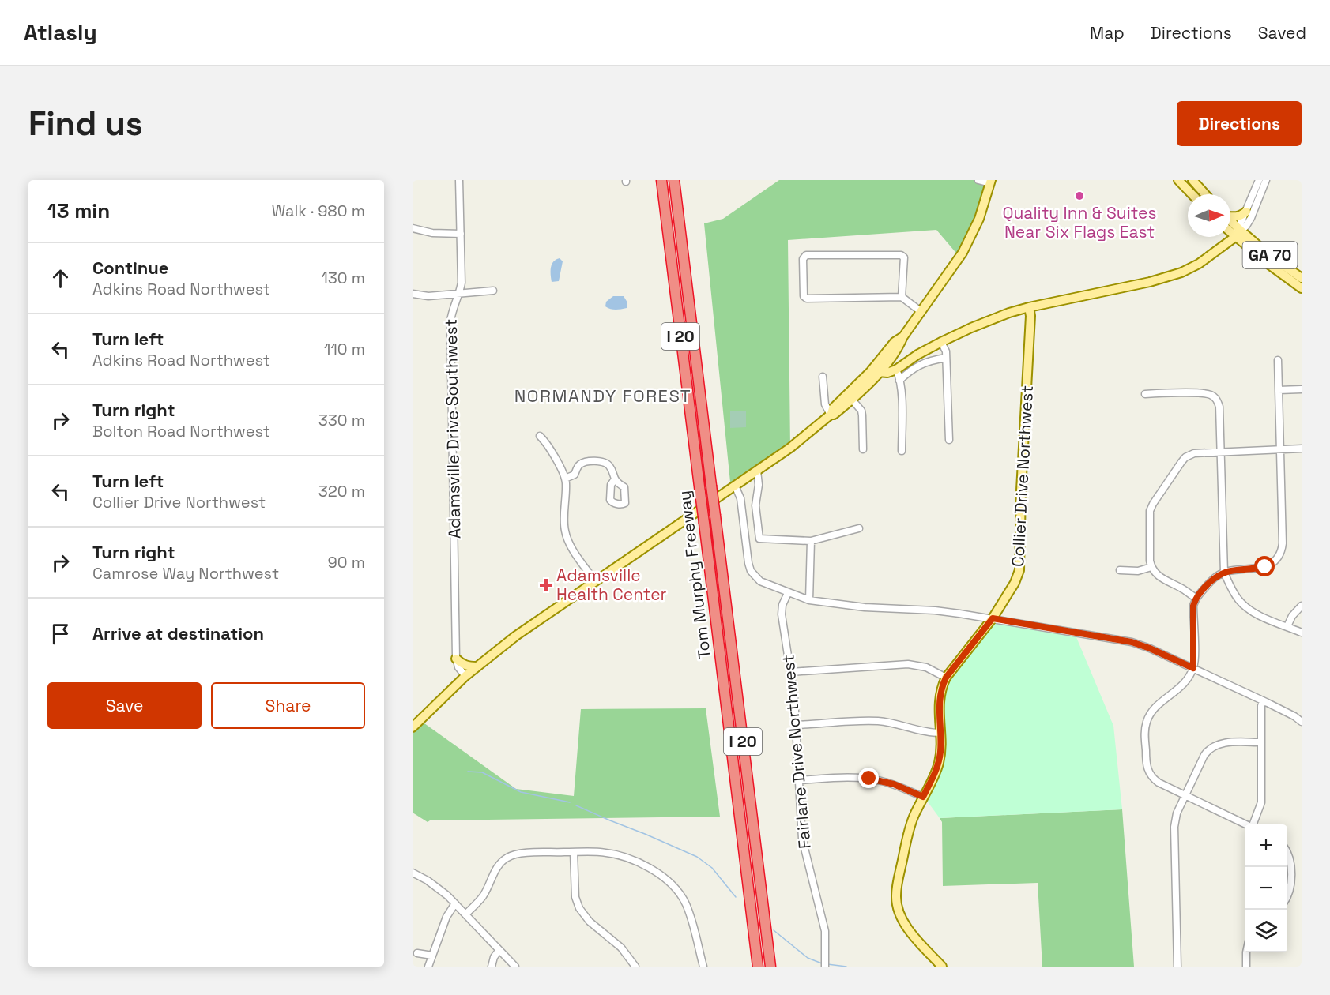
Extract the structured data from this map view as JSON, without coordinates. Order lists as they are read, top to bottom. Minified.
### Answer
{"streets":{"highway":["I 20","Tom Murphy Freeway"],"main road":["GA 70","Collier Drive Northwest"],"street":["Adamsville Drive Southwest","Fairlane Drive Northwest"]},"districts":["NORMANDY FOREST"],"places":{"other":["Quality Inn & Suites Near Six Flags East"],"health":["Adamsville Health Center"]},"north":"right","page":{"header":"Atlasly","nav":["Map","Directions","Saved"],"buttons":["Directions",["Save","Share"]],"title":"Find us","heading":["13 min","Walk · 980 m"],"list":[["Continue","Adkins Road Northwest","130 m"],["Turn left","Adkins Road Northwest","110 m"],["Turn right","Bolton Road Northwest","330 m"],["Turn left","Collier Drive Northwest","320 m"],["Turn right","Camrose Way Northwest","90 m"],"Arrive at destination"],"map_buttons":["+","−"]}}
